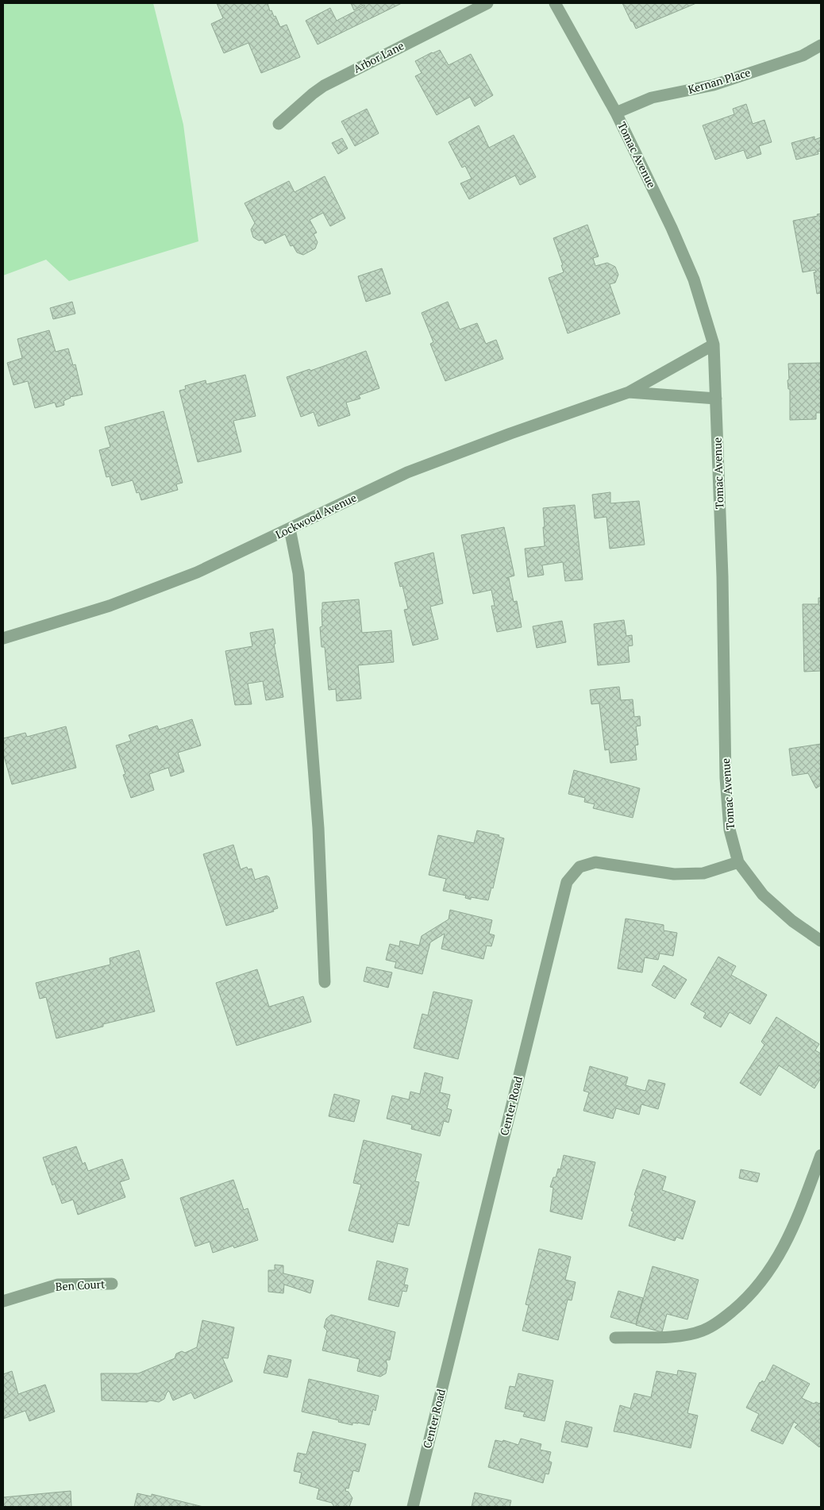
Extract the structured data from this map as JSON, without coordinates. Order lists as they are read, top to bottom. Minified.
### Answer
{"streets":{"street":["Arbor Lane","Kernan Place","Tomac Avenue","Lockwood Avenue","Center Road","Ben Court"]},"crossings":[["Kernan Place","Tomac Avenue"],["Tomac Avenue","Lockwood Avenue"],["Tomac Avenue","Center Road"]]}
